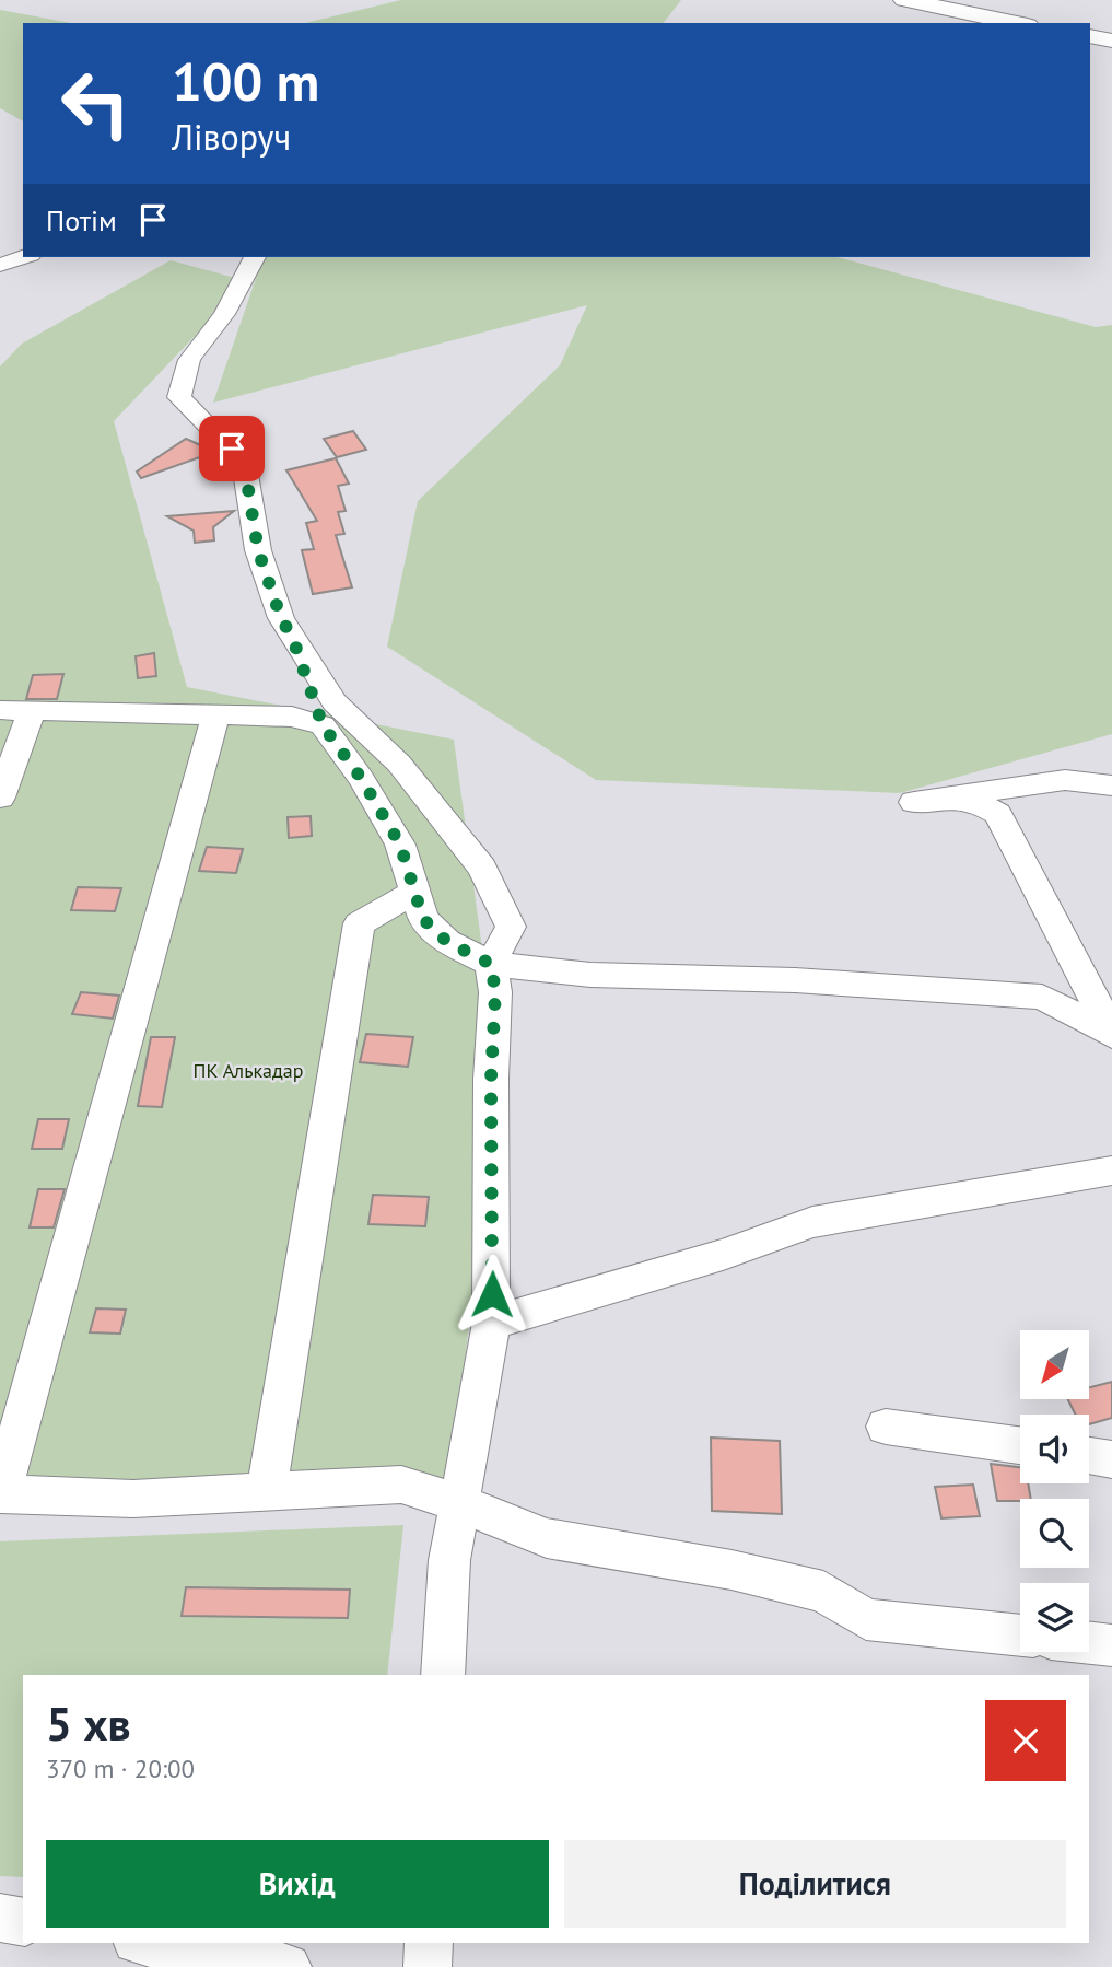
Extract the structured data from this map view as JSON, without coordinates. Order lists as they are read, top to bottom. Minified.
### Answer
{"parks":["ПК Алькадар"],"north":"bottom left","page":{"turn":["100 m","Ліворуч"],"then":"Потім","heading":["5 хв","370 m · 20:00"],"buttons":["Вихід","Поділитися"]}}
